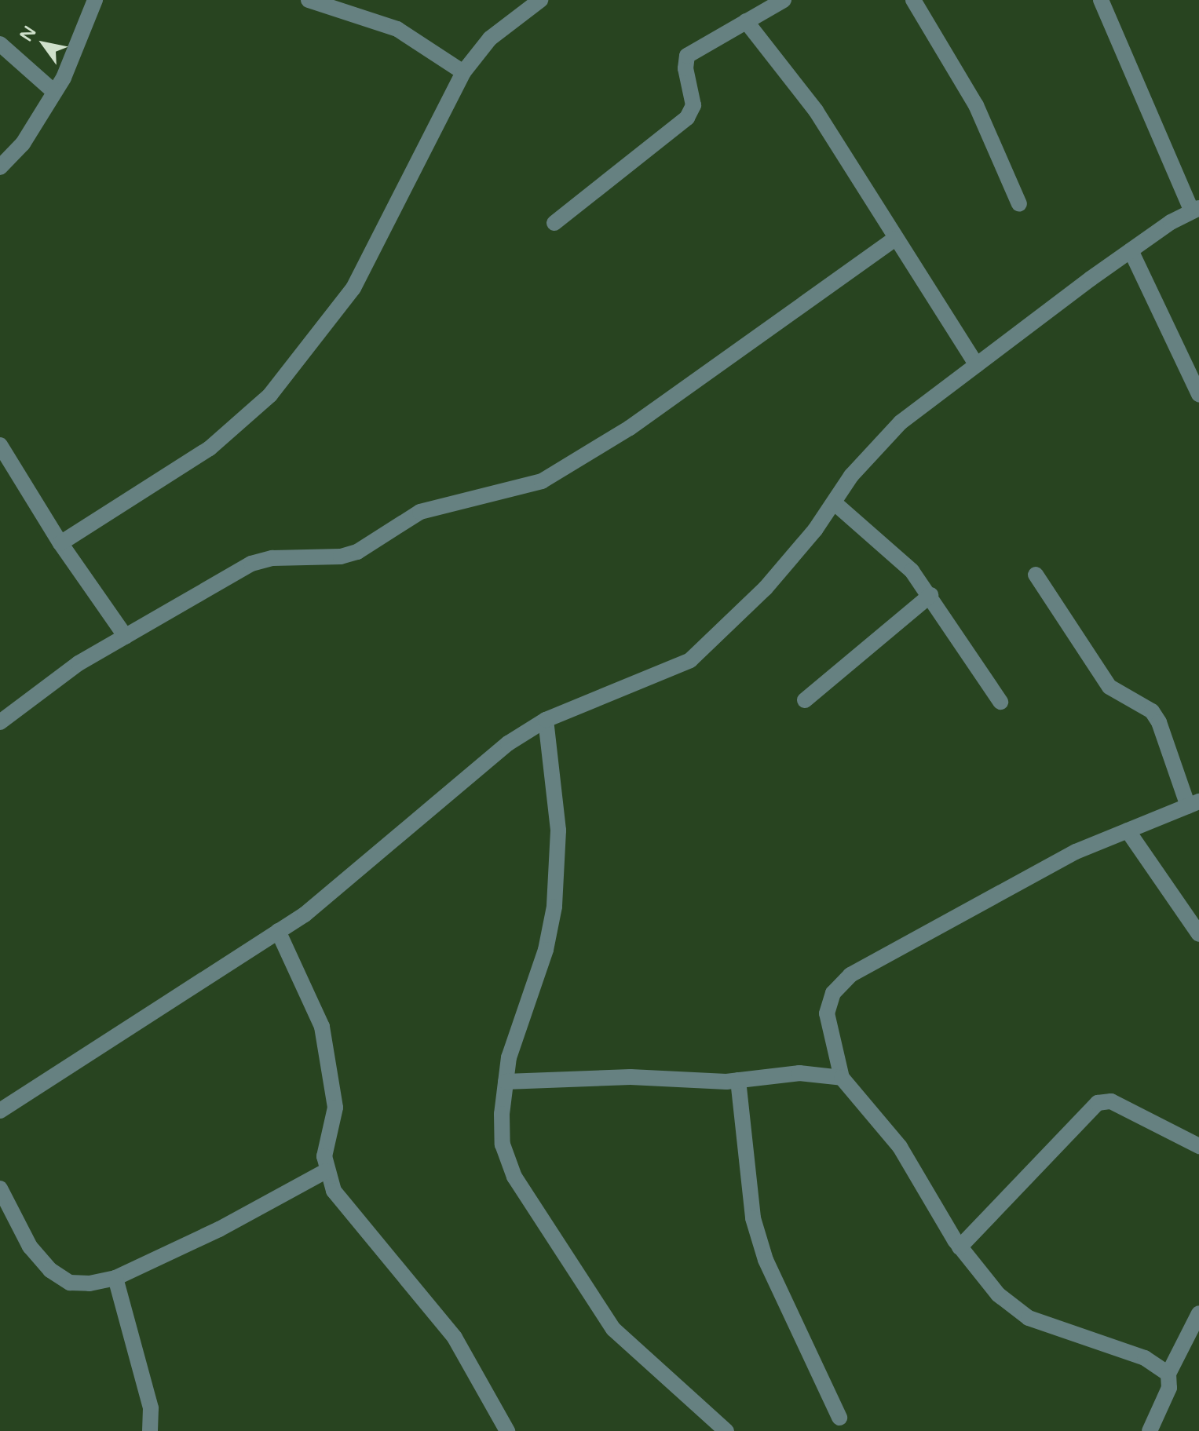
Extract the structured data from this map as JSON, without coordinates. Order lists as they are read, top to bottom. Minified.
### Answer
{"north":"top left"}
